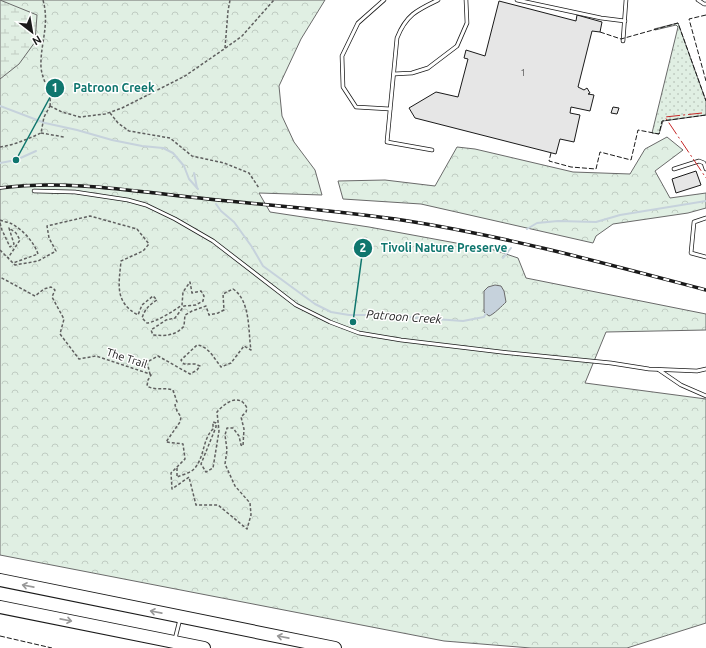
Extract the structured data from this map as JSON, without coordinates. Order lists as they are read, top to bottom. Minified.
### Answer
{"streets":{"path":["The Trail"]},"water":["Patroon Creek"],"places":["Patroon Creek","Tivoli Nature Preserve"],"house_numbers":["1"],"north":"bottom right"}
